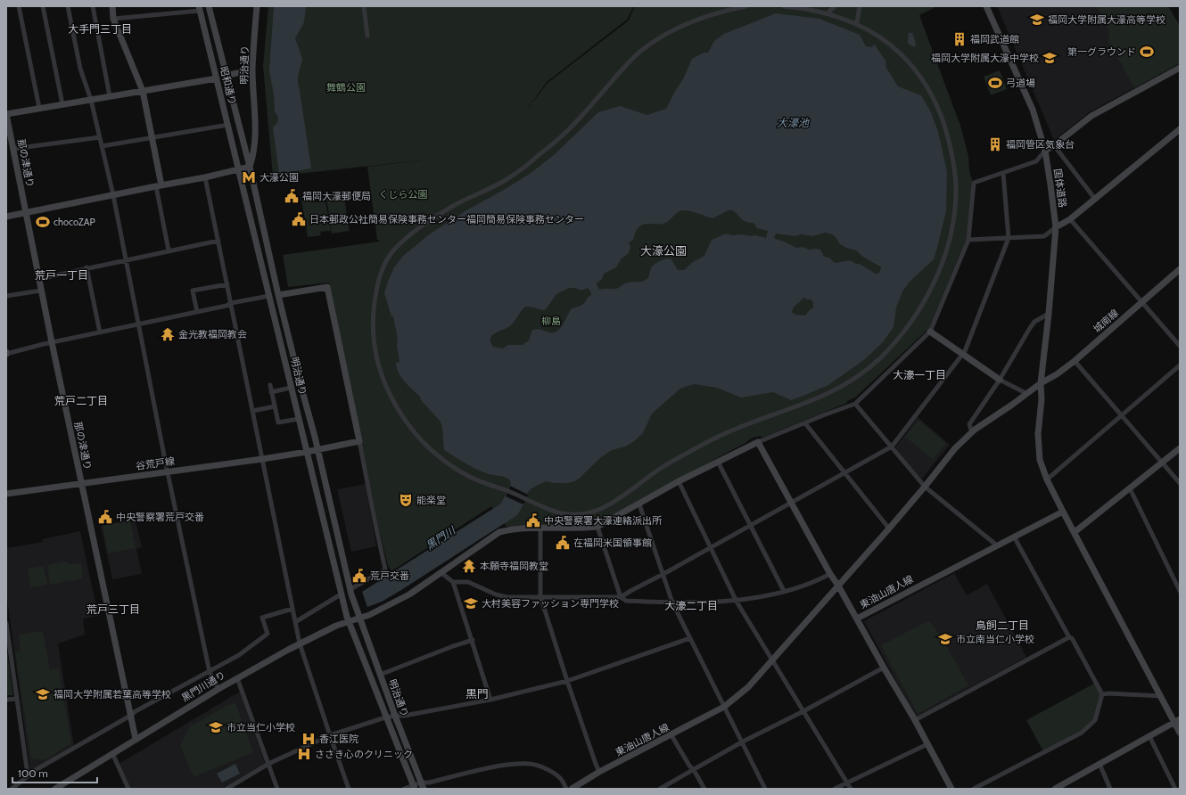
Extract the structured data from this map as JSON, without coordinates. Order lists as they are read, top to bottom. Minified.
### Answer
{"streets":{"street":["明治通り","昭和通り","那の津通り","国体道路","城南線","谷荒戸線","東油山唐人線","黒門川通り"]},"crossings":[["明治通り","昭和通り"],["明治通り","谷荒戸線"],["明治通り","黒門川通り"],["那の津通り","谷荒戸線"],["那の津通り","黒門川通り"],["国体道路","城南線"],["国体道路","東油山唐人線"],["城南線","東油山唐人線"]],"districts":["大手門三丁目","大濠公園","荒戸一丁目","大濠一丁目","荒戸二丁目","大濠二丁目","荒戸三丁目","鳥飼二丁目","黒門"],"water":["大濠池","黒門川"],"parks":["舞鶴公園","くじら公園","柳島"],"places":{"school or university":["福岡大学附属大濠高等学校","福岡大学附属大濠中学校","大村美容ファッション専門学校","市立南当仁小学校","福岡大学附属若葉高等学校","市立当仁小学校"],"building":["福岡武道館","福岡管区気象台"],"sports":["第一グラウンド","弓道場","chocoZAP"],"metro station":["大濠公園"],"public building":["福岡大濠郵便局","日本郵政公社簡易保険事務センター福岡簡易保険事務センター","中央警察署荒戸交番","中央警察署大濠連絡派出所","在福岡米国領事館","荒戸交番"],"temple":["金光教福岡教会","本願寺福岡教堂"],"theatre":["能楽堂"],"hospital":["香江医院","ささき心のクリニック"]},"scale_bar":"100 m"}
